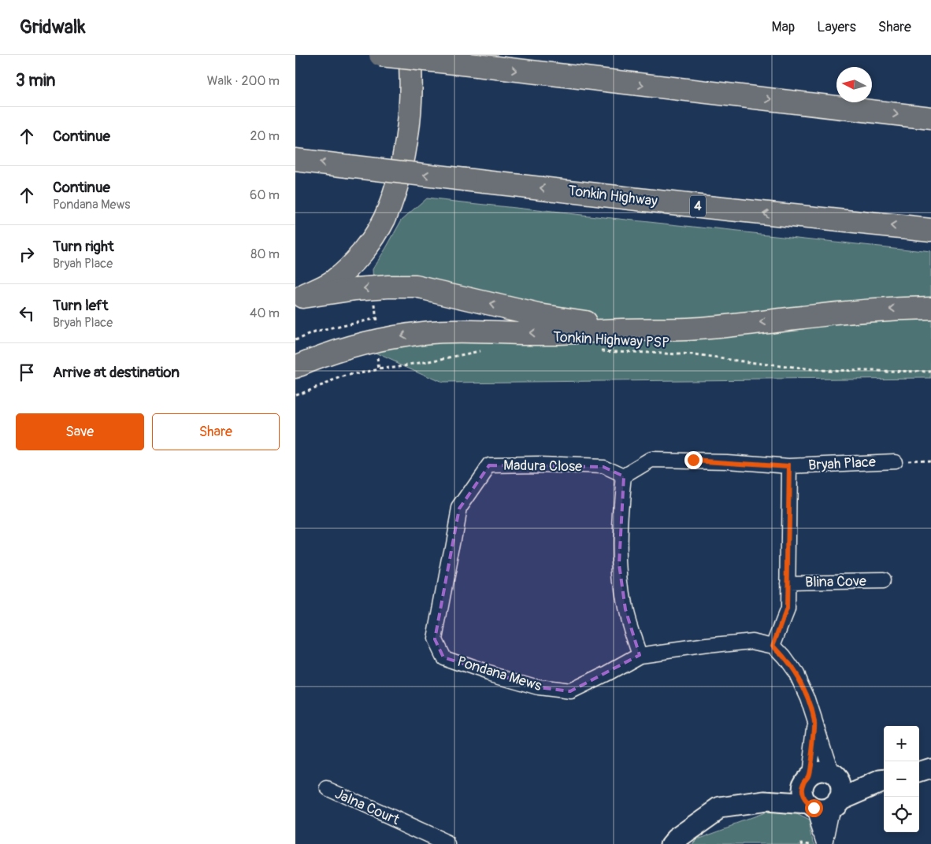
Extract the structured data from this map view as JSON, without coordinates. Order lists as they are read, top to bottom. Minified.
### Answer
{"streets":{"main road":["Tonkin Highway","4"],"street":["Bryah Place","Madura Close","Blina Cove","Pondana Mews","Jalna Court"],"path":["Tonkin Highway PSP"]},"crossings":[["Bryah Place","Madura Close"],["Bryah Place","Blina Cove"],["Bryah Place","Pondana Mews"],["Madura Close","Pondana Mews"]],"north":"left","page":{"header":"Gridwalk","nav":["Map","Layers","Share"],"heading":["3 min","Walk · 200 m"],"list":[["Continue","20 m"],["Continue","Pondana Mews","60 m"],["Turn right","Bryah Place","80 m"],["Turn left","Bryah Place","40 m"],"Arrive at destination"],"buttons":["Save","Share"],"map_buttons":["+","−"]}}
